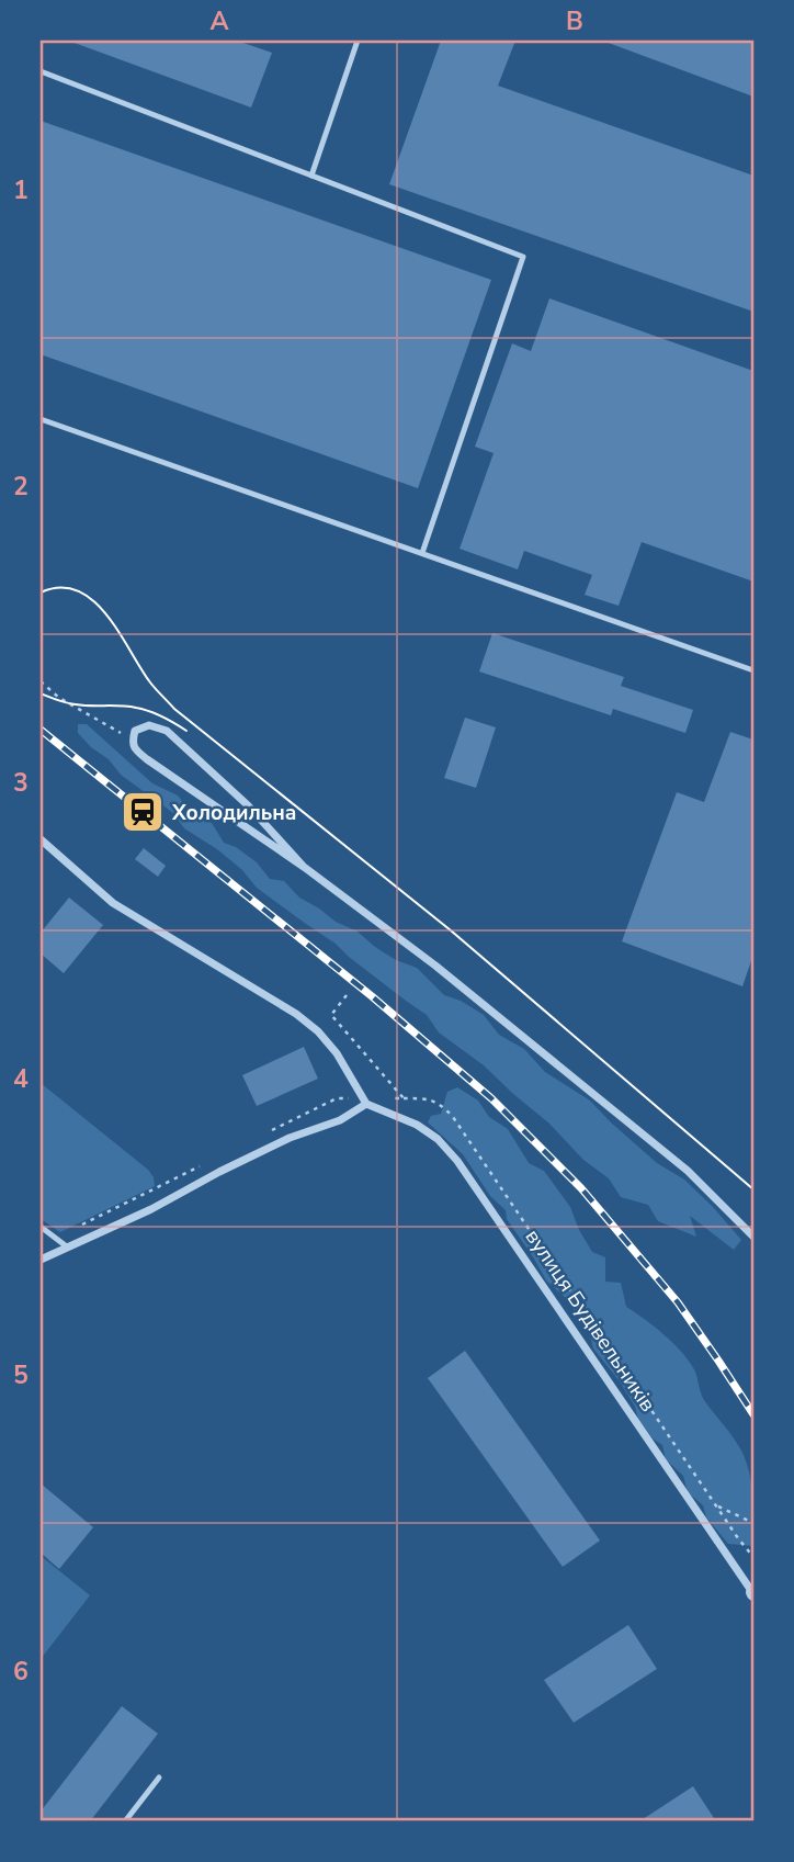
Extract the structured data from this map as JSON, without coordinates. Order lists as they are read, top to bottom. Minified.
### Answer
{"streets":{"street":["вулиця Будівельників"]},"places":{"station":["Холодильна"]},"grid":{"columns":["A","B"],"rows":["1","2","3","4","5","6"]}}
